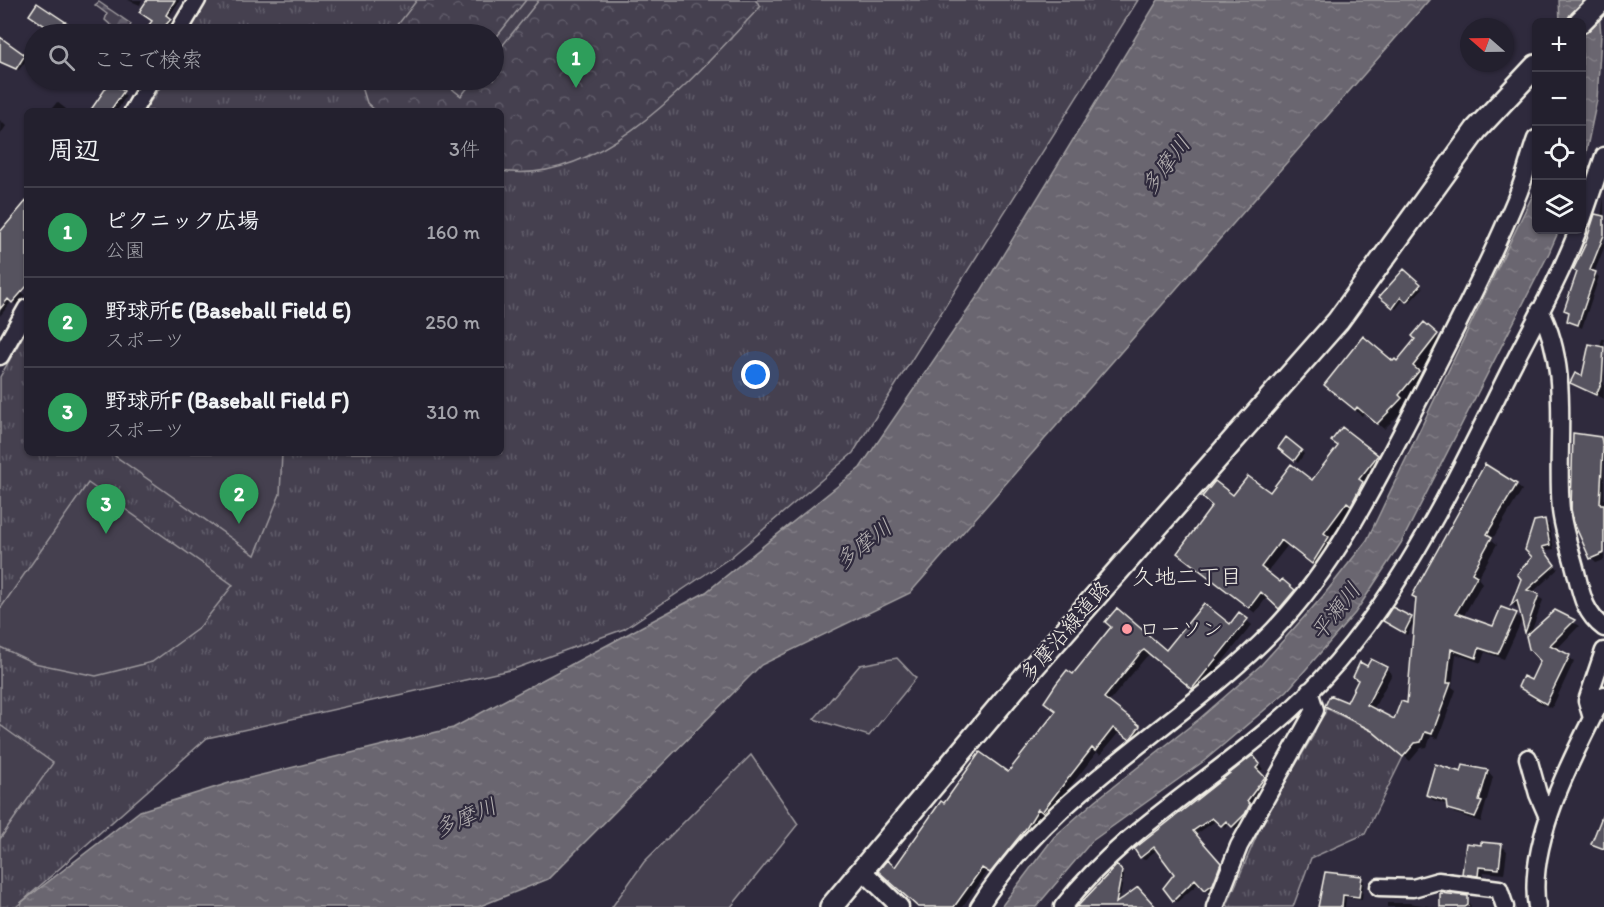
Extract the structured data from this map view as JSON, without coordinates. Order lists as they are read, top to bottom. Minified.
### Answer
{"streets":{"main road":["多摩沿線道路"]},"districts":["久地二丁目"],"water":["多摩川","平瀬川"],"places":["ローソン"],"north":"left","page":{"map_buttons":["+","−"],"search":"ここで検索","pins":["1","2","3"],"heading":["周辺","3件"],"list":[{"mark":"1","name":"ピクニック広場","note":"公園","value":"160 m"},{"mark":"2","name":"野球所E (Baseball Field E)","note":"スポーツ","value":"250 m"},{"mark":"3","name":"野球所F (Baseball Field F)","note":"スポーツ","value":"310 m"}]}}
